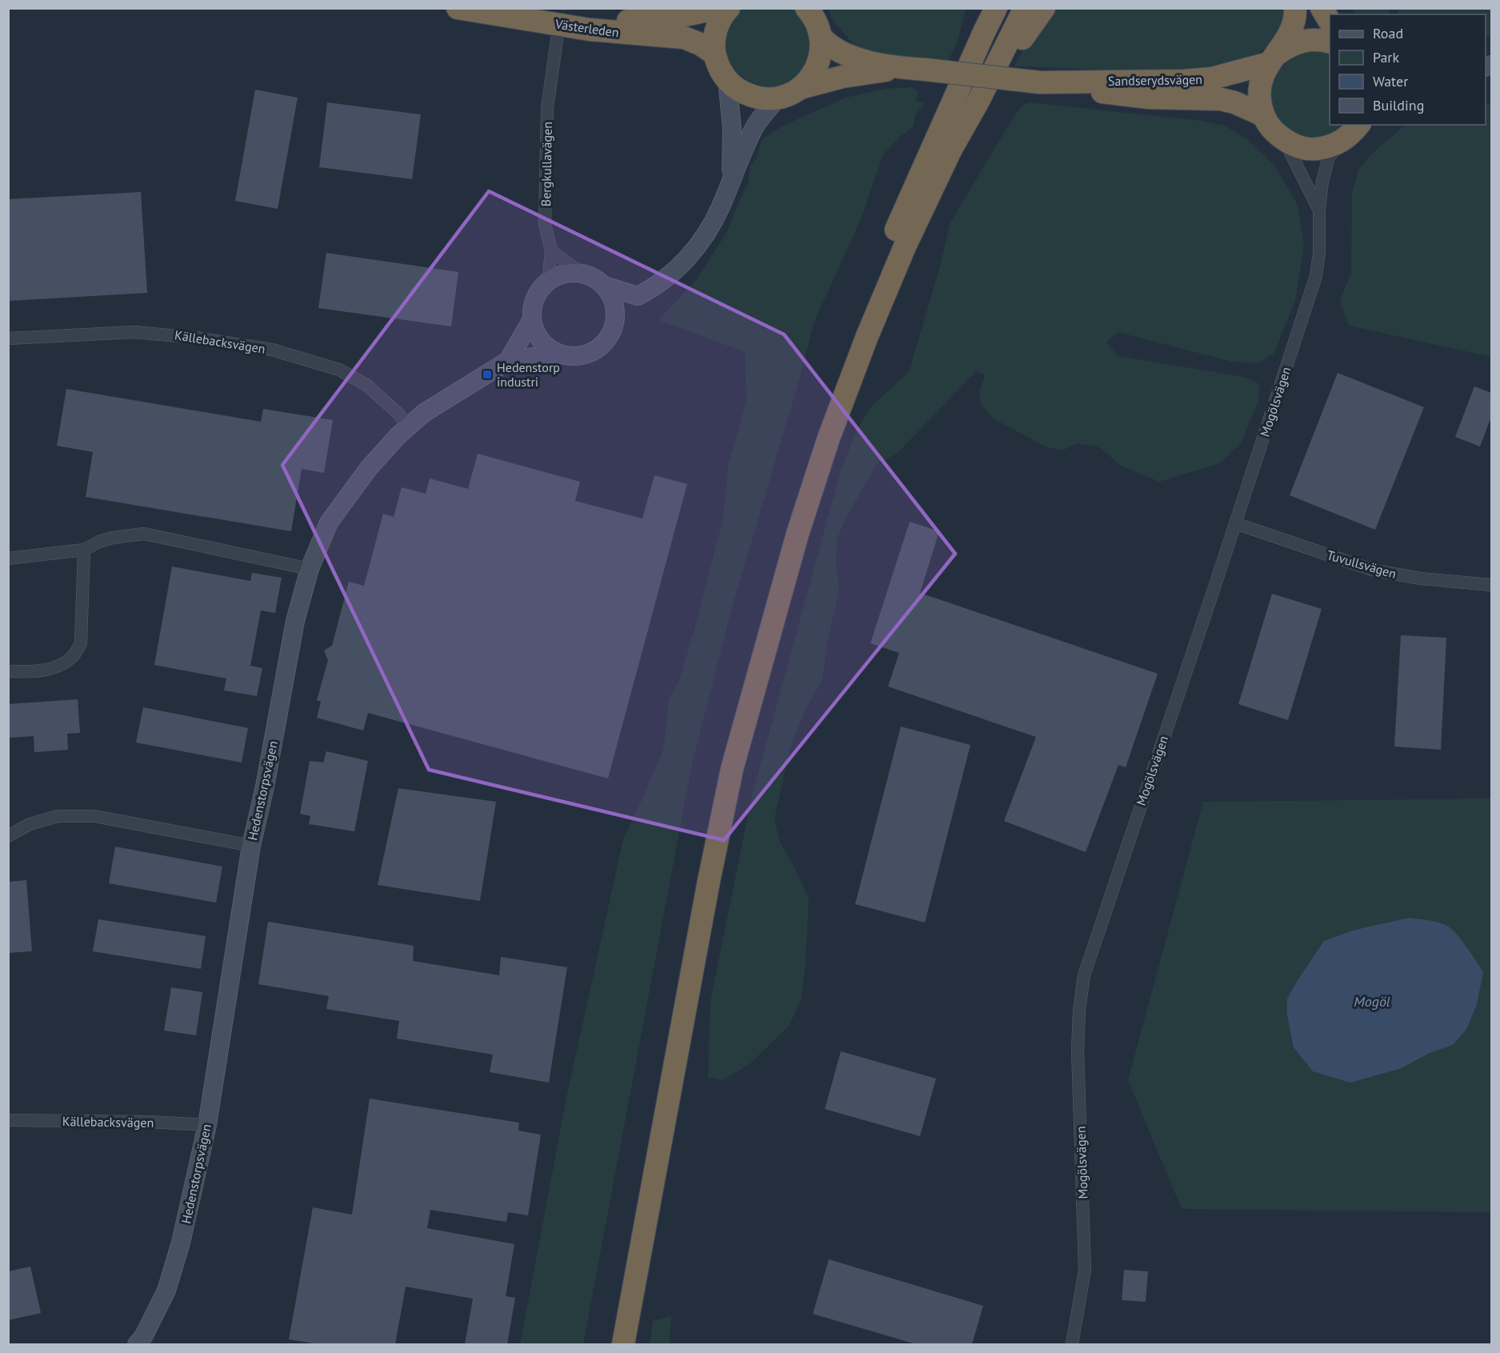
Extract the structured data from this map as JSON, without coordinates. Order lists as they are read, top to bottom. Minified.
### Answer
{"streets":{"highway":["Västerleden","Sandserydsvägen"],"street":["Bergkullavägen","Källebacksvägen","Mogölsvägen","Tuvullsvägen","Hedenstorpsvägen"]},"crossings":[["Bergkullavägen","Hedenstorpsvägen"],["Källebacksvägen","Hedenstorpsvägen"],["Mogölsvägen","Tuvullsvägen"]],"water":["Mogöl"],"places":{"transit":["Hedenstorp industri"]},"legend":["Road","Park","Water","Building"]}
